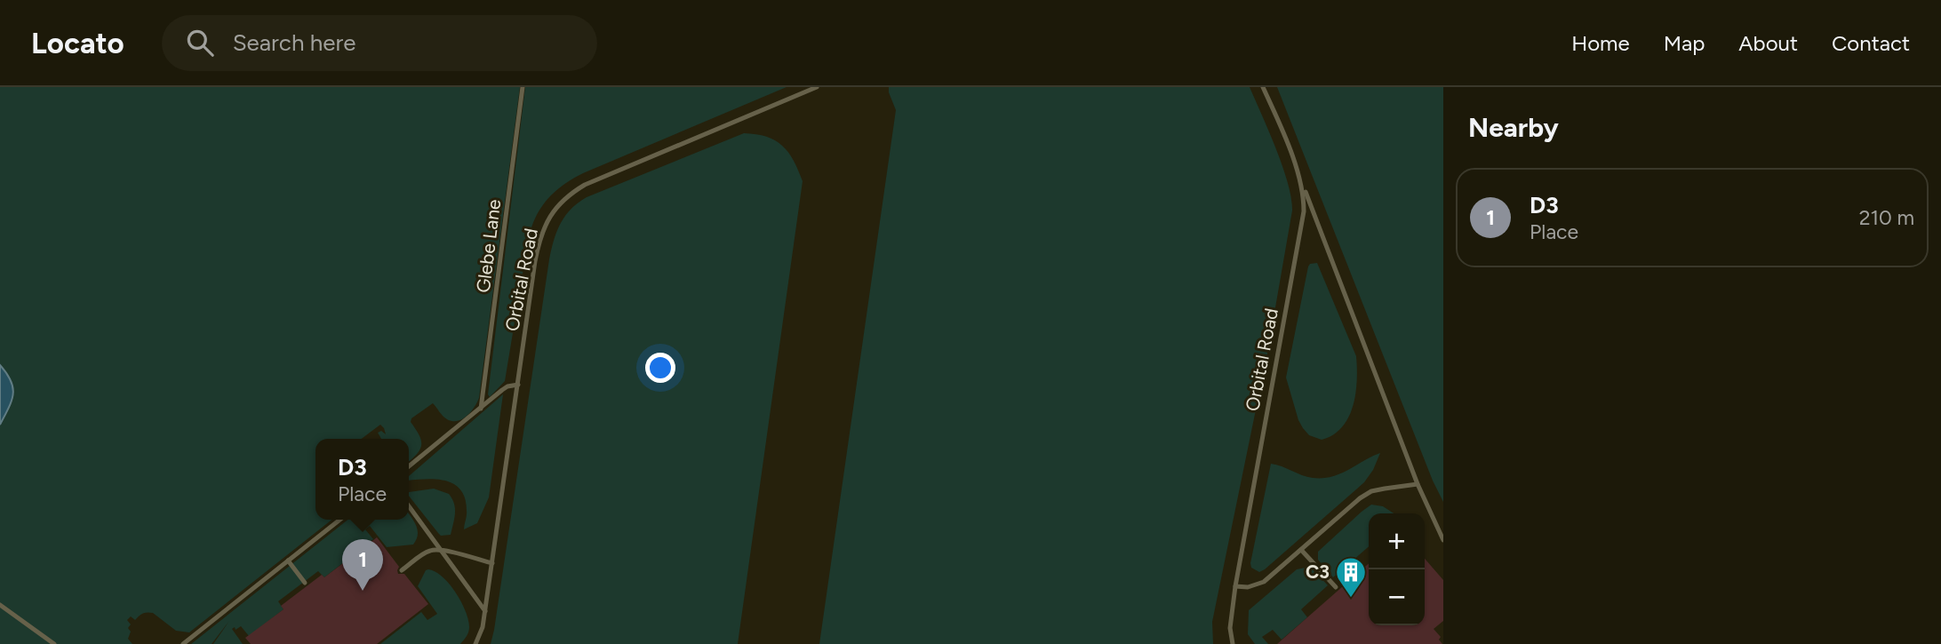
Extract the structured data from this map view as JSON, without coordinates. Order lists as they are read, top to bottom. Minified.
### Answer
{"streets":{"lane":["Glebe Lane","Orbital Road"]},"places":{"building":["C3"]},"page":{"header":"Locato","search":"Search here","nav":["Home","Map","About","Contact"],"heading":"Nearby","list":[{"mark":"1","name":"D3","note":"Place","value":"210 m"}],"popup":["D3","Place"],"map_buttons":["+","−"],"pins":"1"}}
